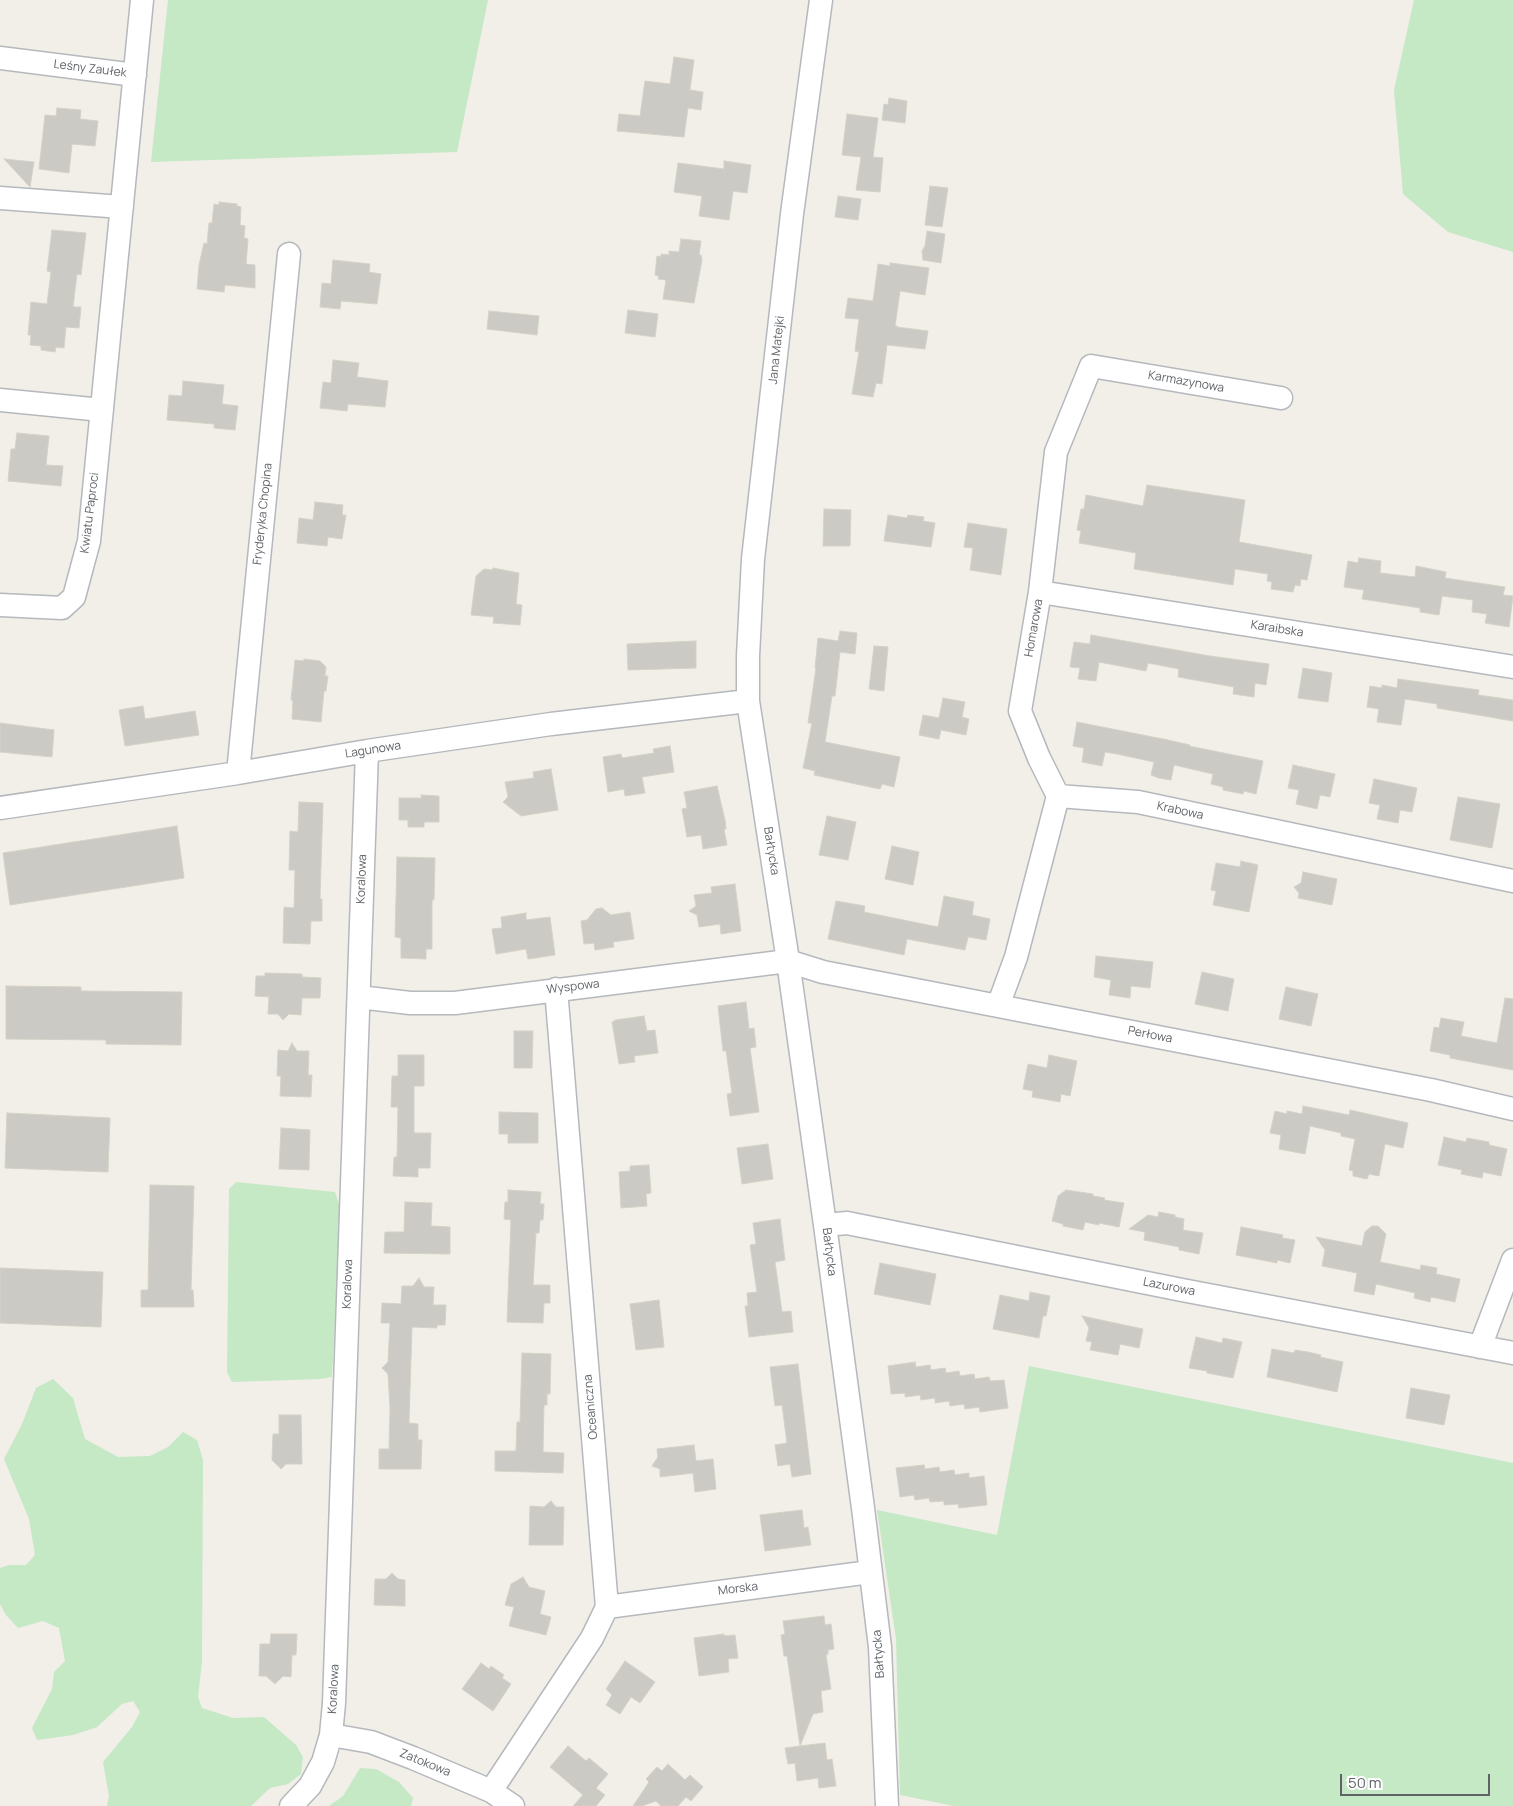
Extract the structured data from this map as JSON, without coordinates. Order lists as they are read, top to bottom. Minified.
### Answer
{"streets":{"street":["Leśny Zaułek","Jana Matejki","Karmazynowa","Kwiatu Paproci","Fryderyka Chopina","Homarowa","Karaibska","Lagunowa","Krabowa","Bałtycka","Koralowa","Wyspowa","Perłowa","Lazurowa","Oceaniczna","Morska","Zatokowa"]},"crossings":[["Leśny Zaułek","Kwiatu Paproci"],["Jana Matejki","Lagunowa"],["Jana Matejki","Bałtycka"],["Karmazynowa","Homarowa"],["Fryderyka Chopina","Lagunowa"],["Homarowa","Karaibska"],["Homarowa","Krabowa"],["Lagunowa","Bałtycka"],["Lagunowa","Koralowa"],["Bałtycka","Wyspowa"],["Bałtycka","Perłowa"],["Bałtycka","Lazurowa"],["Bałtycka","Morska"],["Koralowa","Wyspowa"],["Koralowa","Zatokowa"],["Wyspowa","Perłowa"],["Wyspowa","Oceaniczna"],["Oceaniczna","Morska"],["Oceaniczna","Zatokowa"]],"scale_bar":"50 m"}
